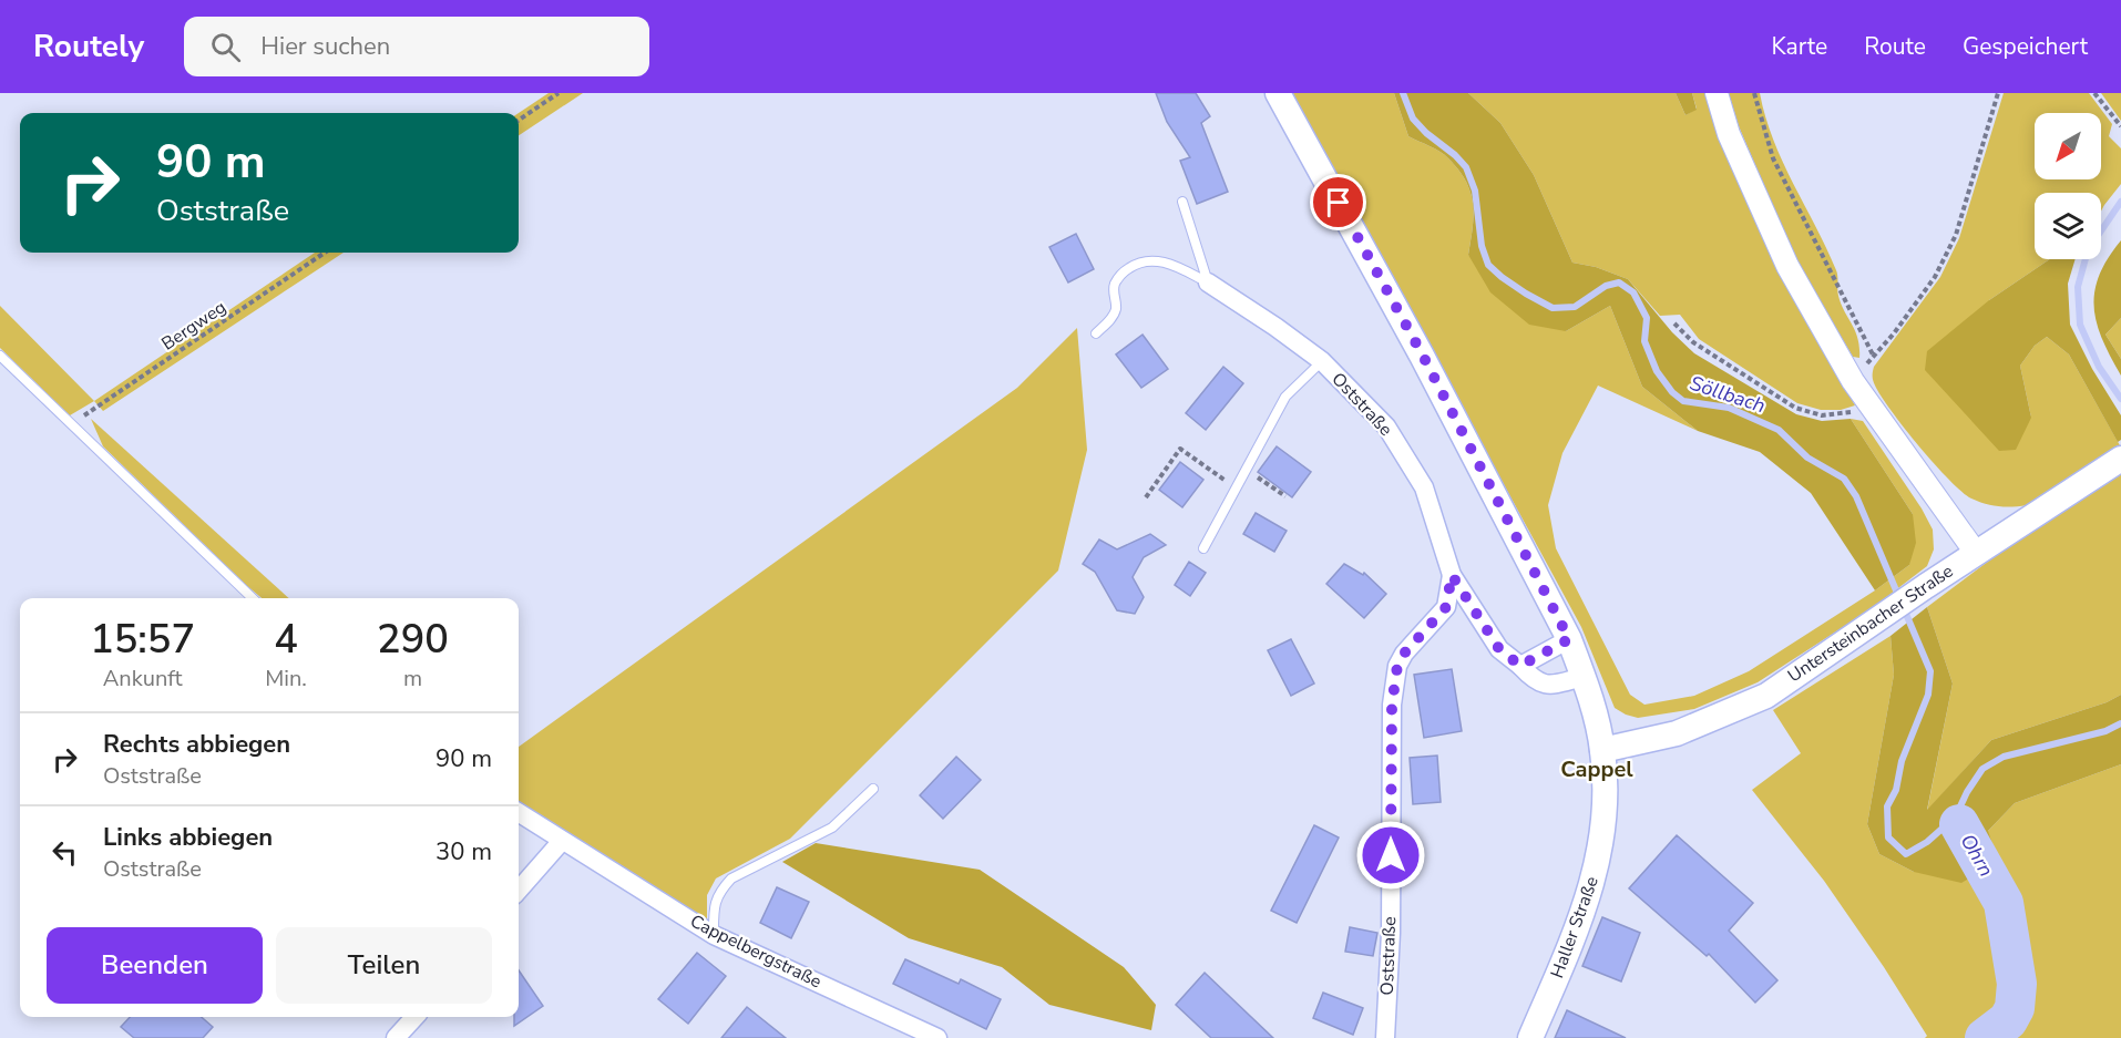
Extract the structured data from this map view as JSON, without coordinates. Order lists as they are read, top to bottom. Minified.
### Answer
{"streets":{"main road":["Untersteinbacher Straße","Haller Straße"],"street":["Oststraße","Cappelbergstraße"],"path":["Bergweg"]},"crossings":[["Oststraße","Haller Straße"],["Untersteinbacher Straße","Haller Straße"]],"districts":["Cappel"],"water":["Söllbach","Ohrn"],"north":"bottom left","page":{"header":"Routely","search":"Hier suchen","nav":["Karte","Route","Gespeichert"],"turn":["90 m","Oststraße"],"eta":["15:57","Ankunft","4","Min.","290","m"],"list":[{"name":"Rechts abbiegen","note":"Oststraße","value":"90 m"},{"name":"Links abbiegen","note":"Oststraße","value":"30 m"}],"buttons":["Beenden","Teilen"]}}
